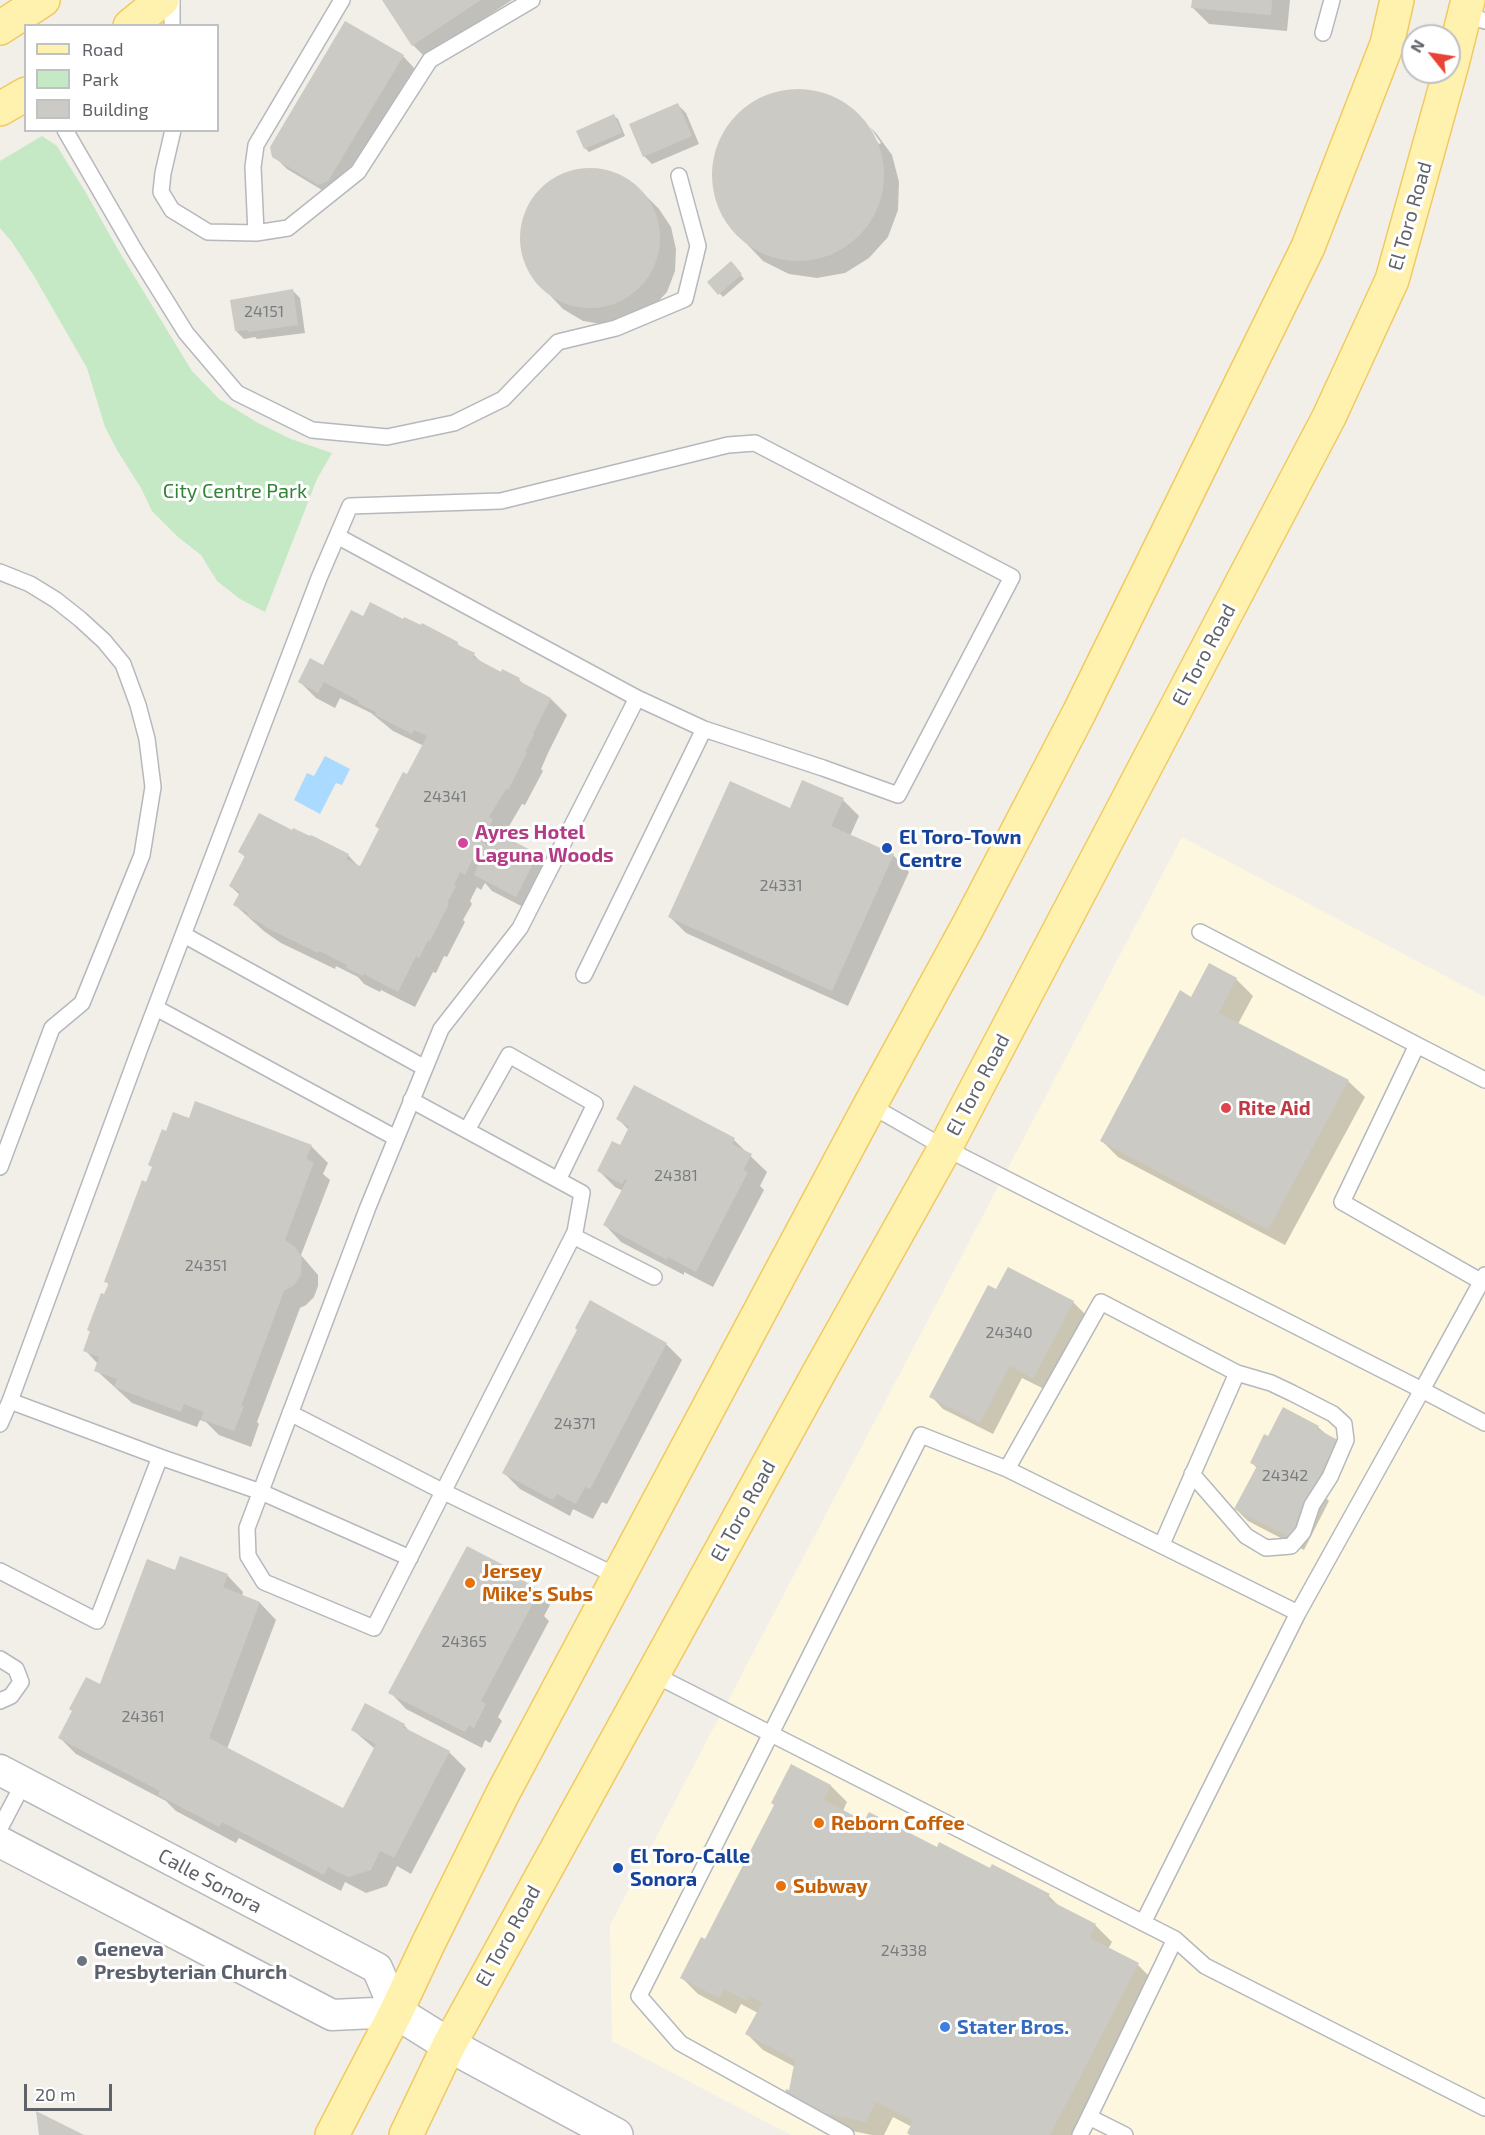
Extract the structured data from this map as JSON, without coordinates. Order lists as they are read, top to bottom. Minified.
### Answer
{"streets":{"main road":["El Toro Road"],"street":["Calle Sonora"]},"parks":["City Centre Park"],"places":["Ayres Hotel Laguna Woods","El Toro-Town Centre","Rite Aid","Jersey Mike's Subs","Reborn Coffee","El Toro-Calle Sonora","Subway","Geneva Presbyterian Church","Stater Bros."],"house_numbers":["24151","24341","24331","24381","24351","24340","24371","24342","24365","24361","24338"],"legend":["Road","Park","Building"],"scale_bar":"20 m","north":"top left"}
